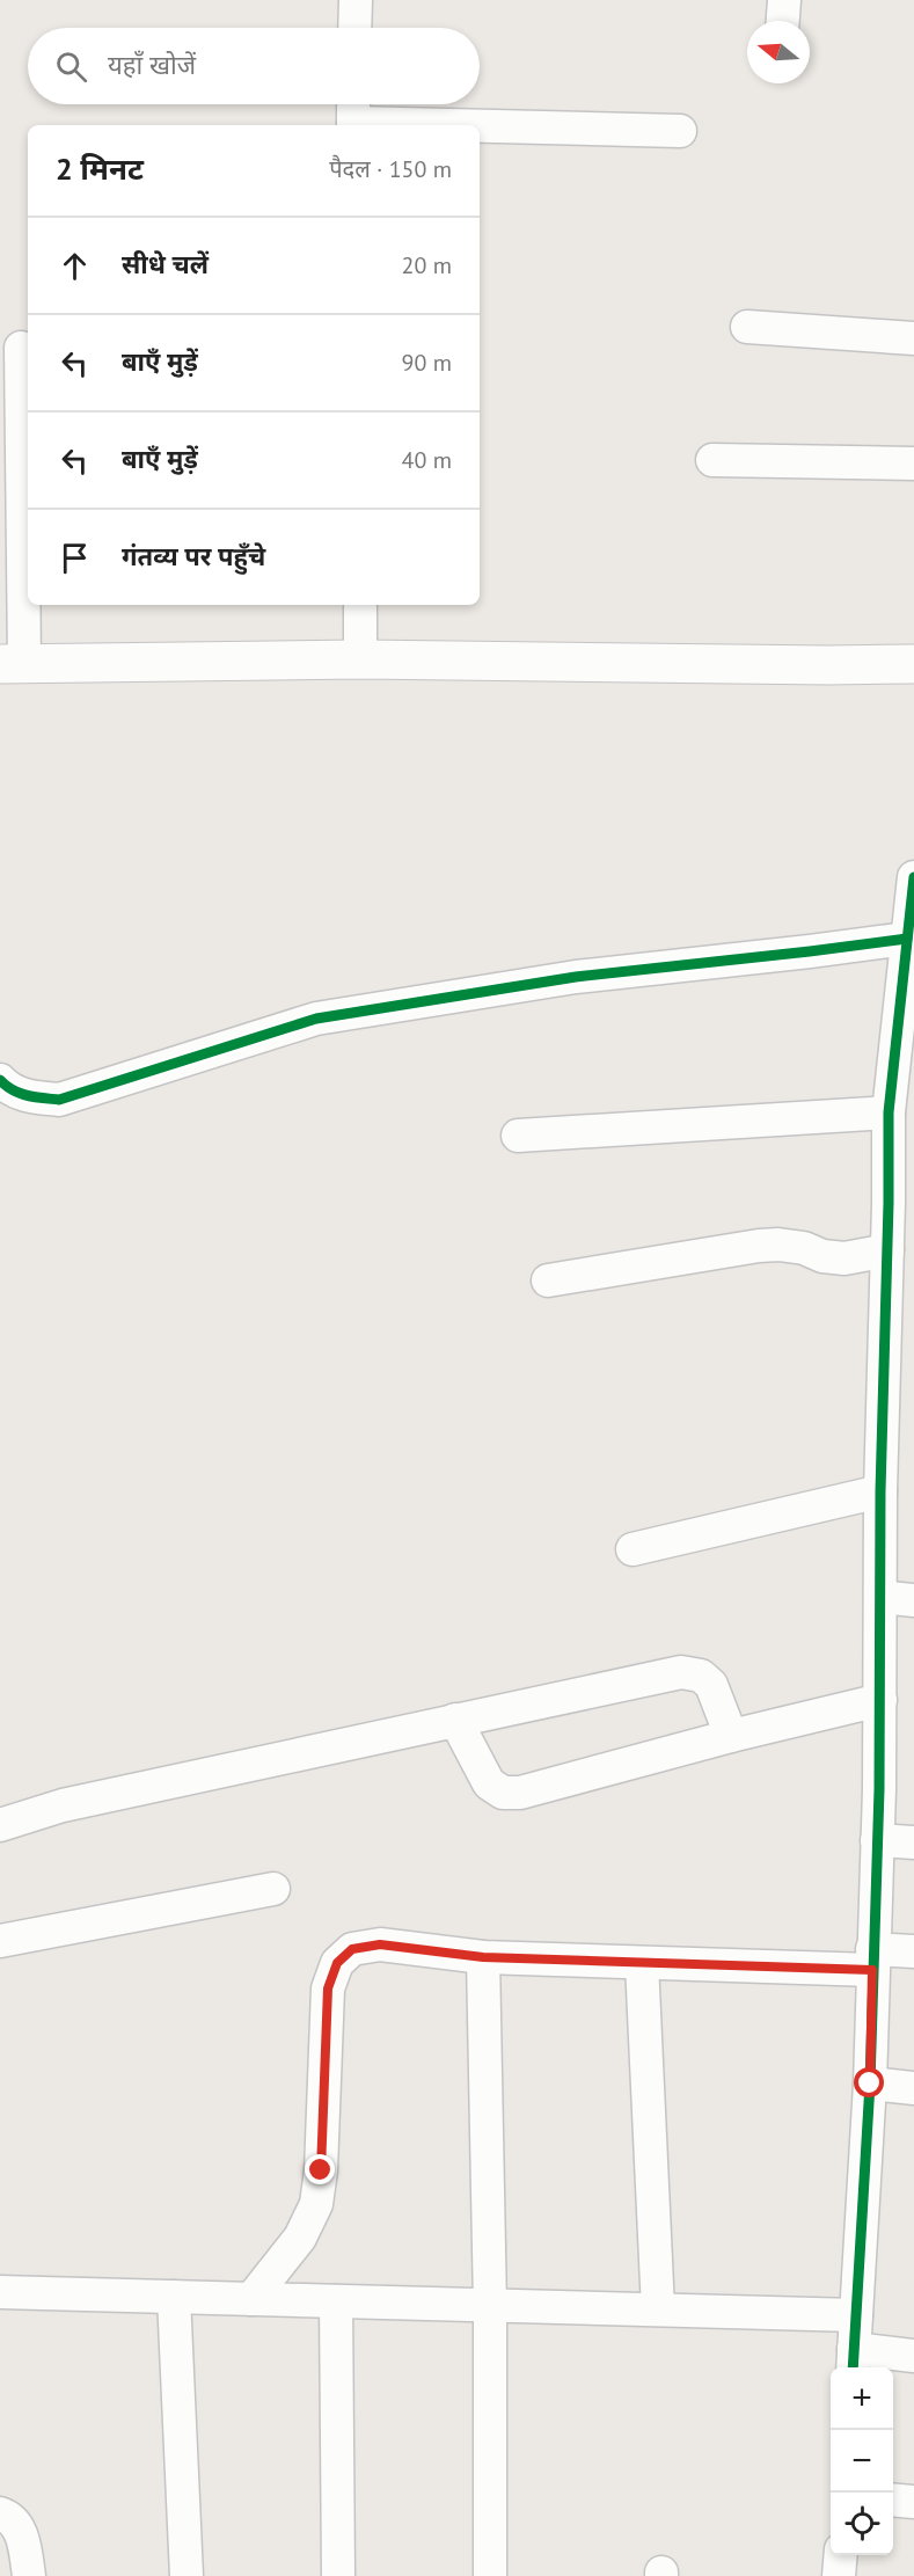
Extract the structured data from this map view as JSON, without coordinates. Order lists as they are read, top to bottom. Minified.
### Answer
{"north":"left","page":{"search":"यहाँ खोजें","heading":["2 मिनट","पैदल · 150 m"],"list":[["सीधे चलें","20 m"],["बाएँ मुड़ें","90 m"],["बाएँ मुड़ें","40 m"],"गंतव्य पर पहुँचे"],"map_buttons":["+","−"]}}
